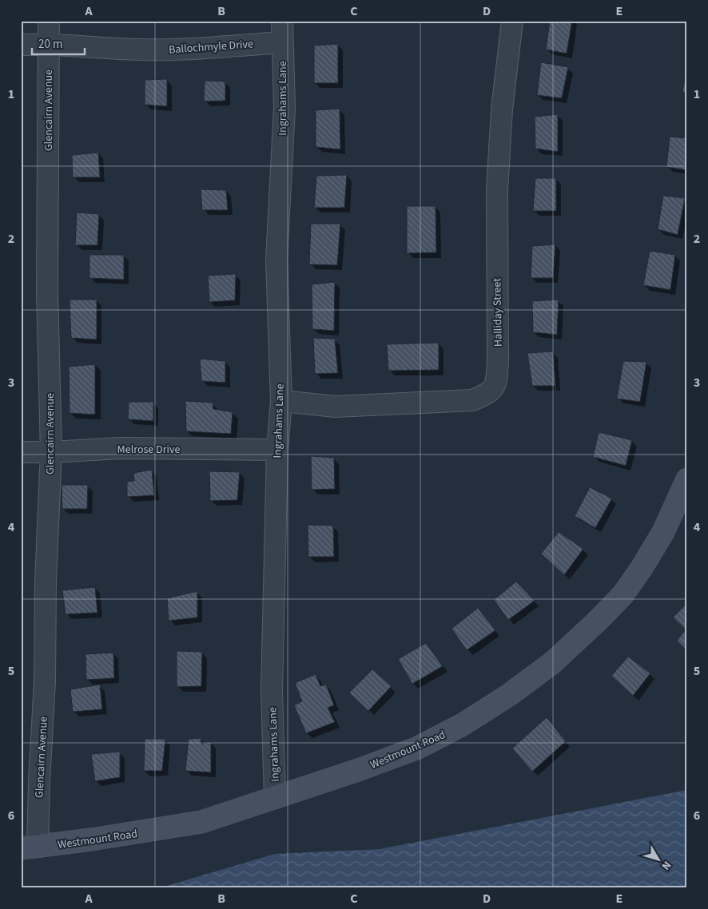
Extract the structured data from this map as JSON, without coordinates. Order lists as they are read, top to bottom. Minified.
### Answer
{"streets":{"main road":["Westmount Road"],"street":["Ballochmyle Drive","Ingrahams Lane","Glencairn Avenue","Halliday Street","Melrose Drive"]},"crossings":[["Ballochmyle Drive","Ingrahams Lane"],["Ballochmyle Drive","Glencairn Avenue"],["Ingrahams Lane","Halliday Street"],["Ingrahams Lane","Melrose Drive"],["Ingrahams Lane","Westmount Road"],["Glencairn Avenue","Melrose Drive"],["Glencairn Avenue","Westmount Road"]],"scale_bar":"20 m","north":"bottom right","grid":{"columns":["A","B","C","D","E"],"rows":["1","2","3","4","5","6"]}}
